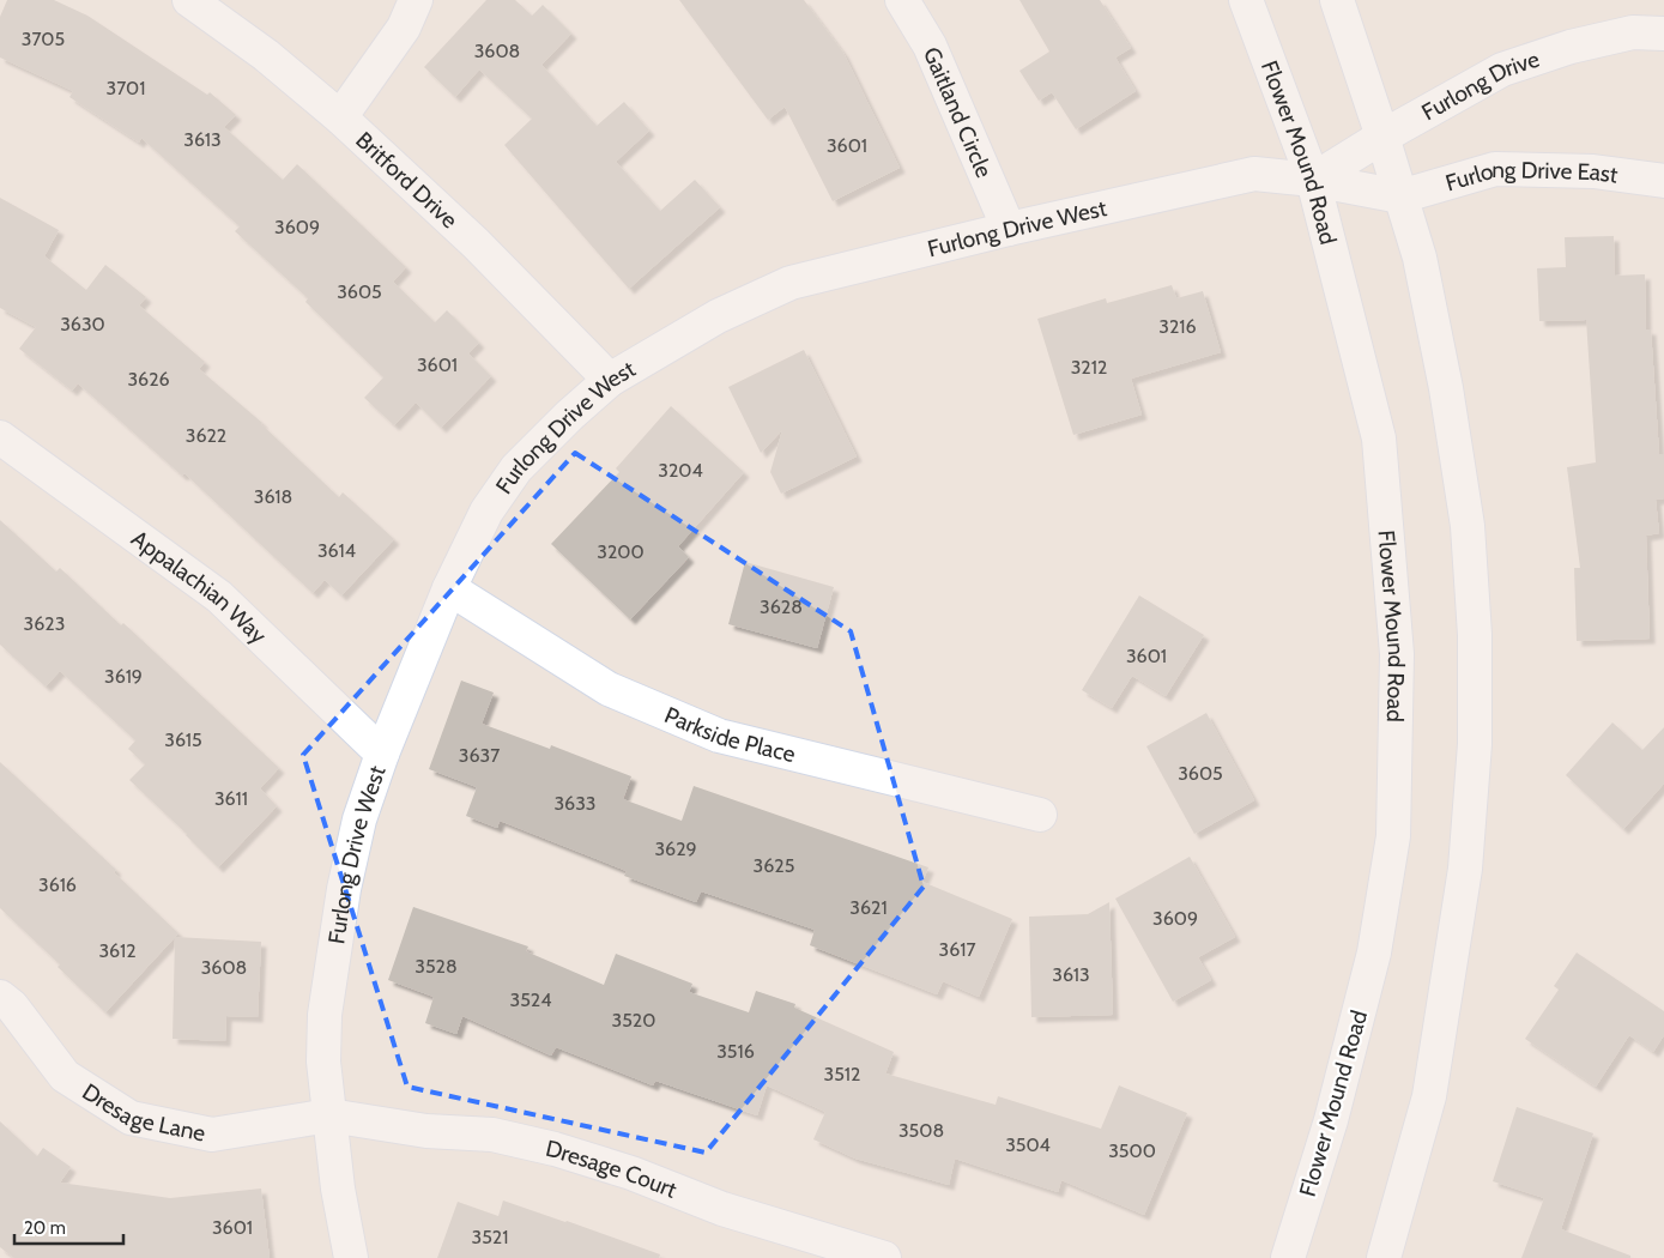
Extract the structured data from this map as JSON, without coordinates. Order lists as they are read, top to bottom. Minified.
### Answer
{"streets":{"street":["Furlong Drive","Gaitland Circle","Flower Mound Road","Britford Drive","Furlong Drive East","Furlong Drive West","Appalachian Way","Parkside Place","Dresage Lane","Dresage Court"]},"crossings":[["Furlong Drive","Flower Mound Road"],["Furlong Drive","Furlong Drive West"],["Gaitland Circle","Furlong Drive West"],["Flower Mound Road","Furlong Drive West"],["Britford Drive","Furlong Drive West"],["Furlong Drive East","Furlong Drive West"],["Furlong Drive West","Appalachian Way"],["Furlong Drive West","Parkside Place"],["Furlong Drive West","Dresage Lane"],["Furlong Drive West","Dresage Court"],["Dresage Lane","Dresage Court"]],"house_numbers":["3705","3608","3701","3613","3601","3609","3605","3630","3216","3601","3212","3626","3622","3204","3618","3614","3200","3628","3623","3601","3619","3615","3637","3605","3611","3633","3629","3625","3616","3621","3609","3617","3612","3528","3608","3613","3524","3520","3516","3512","3508","3504","3500","3601","3521"],"scale_bar":"20 m"}
